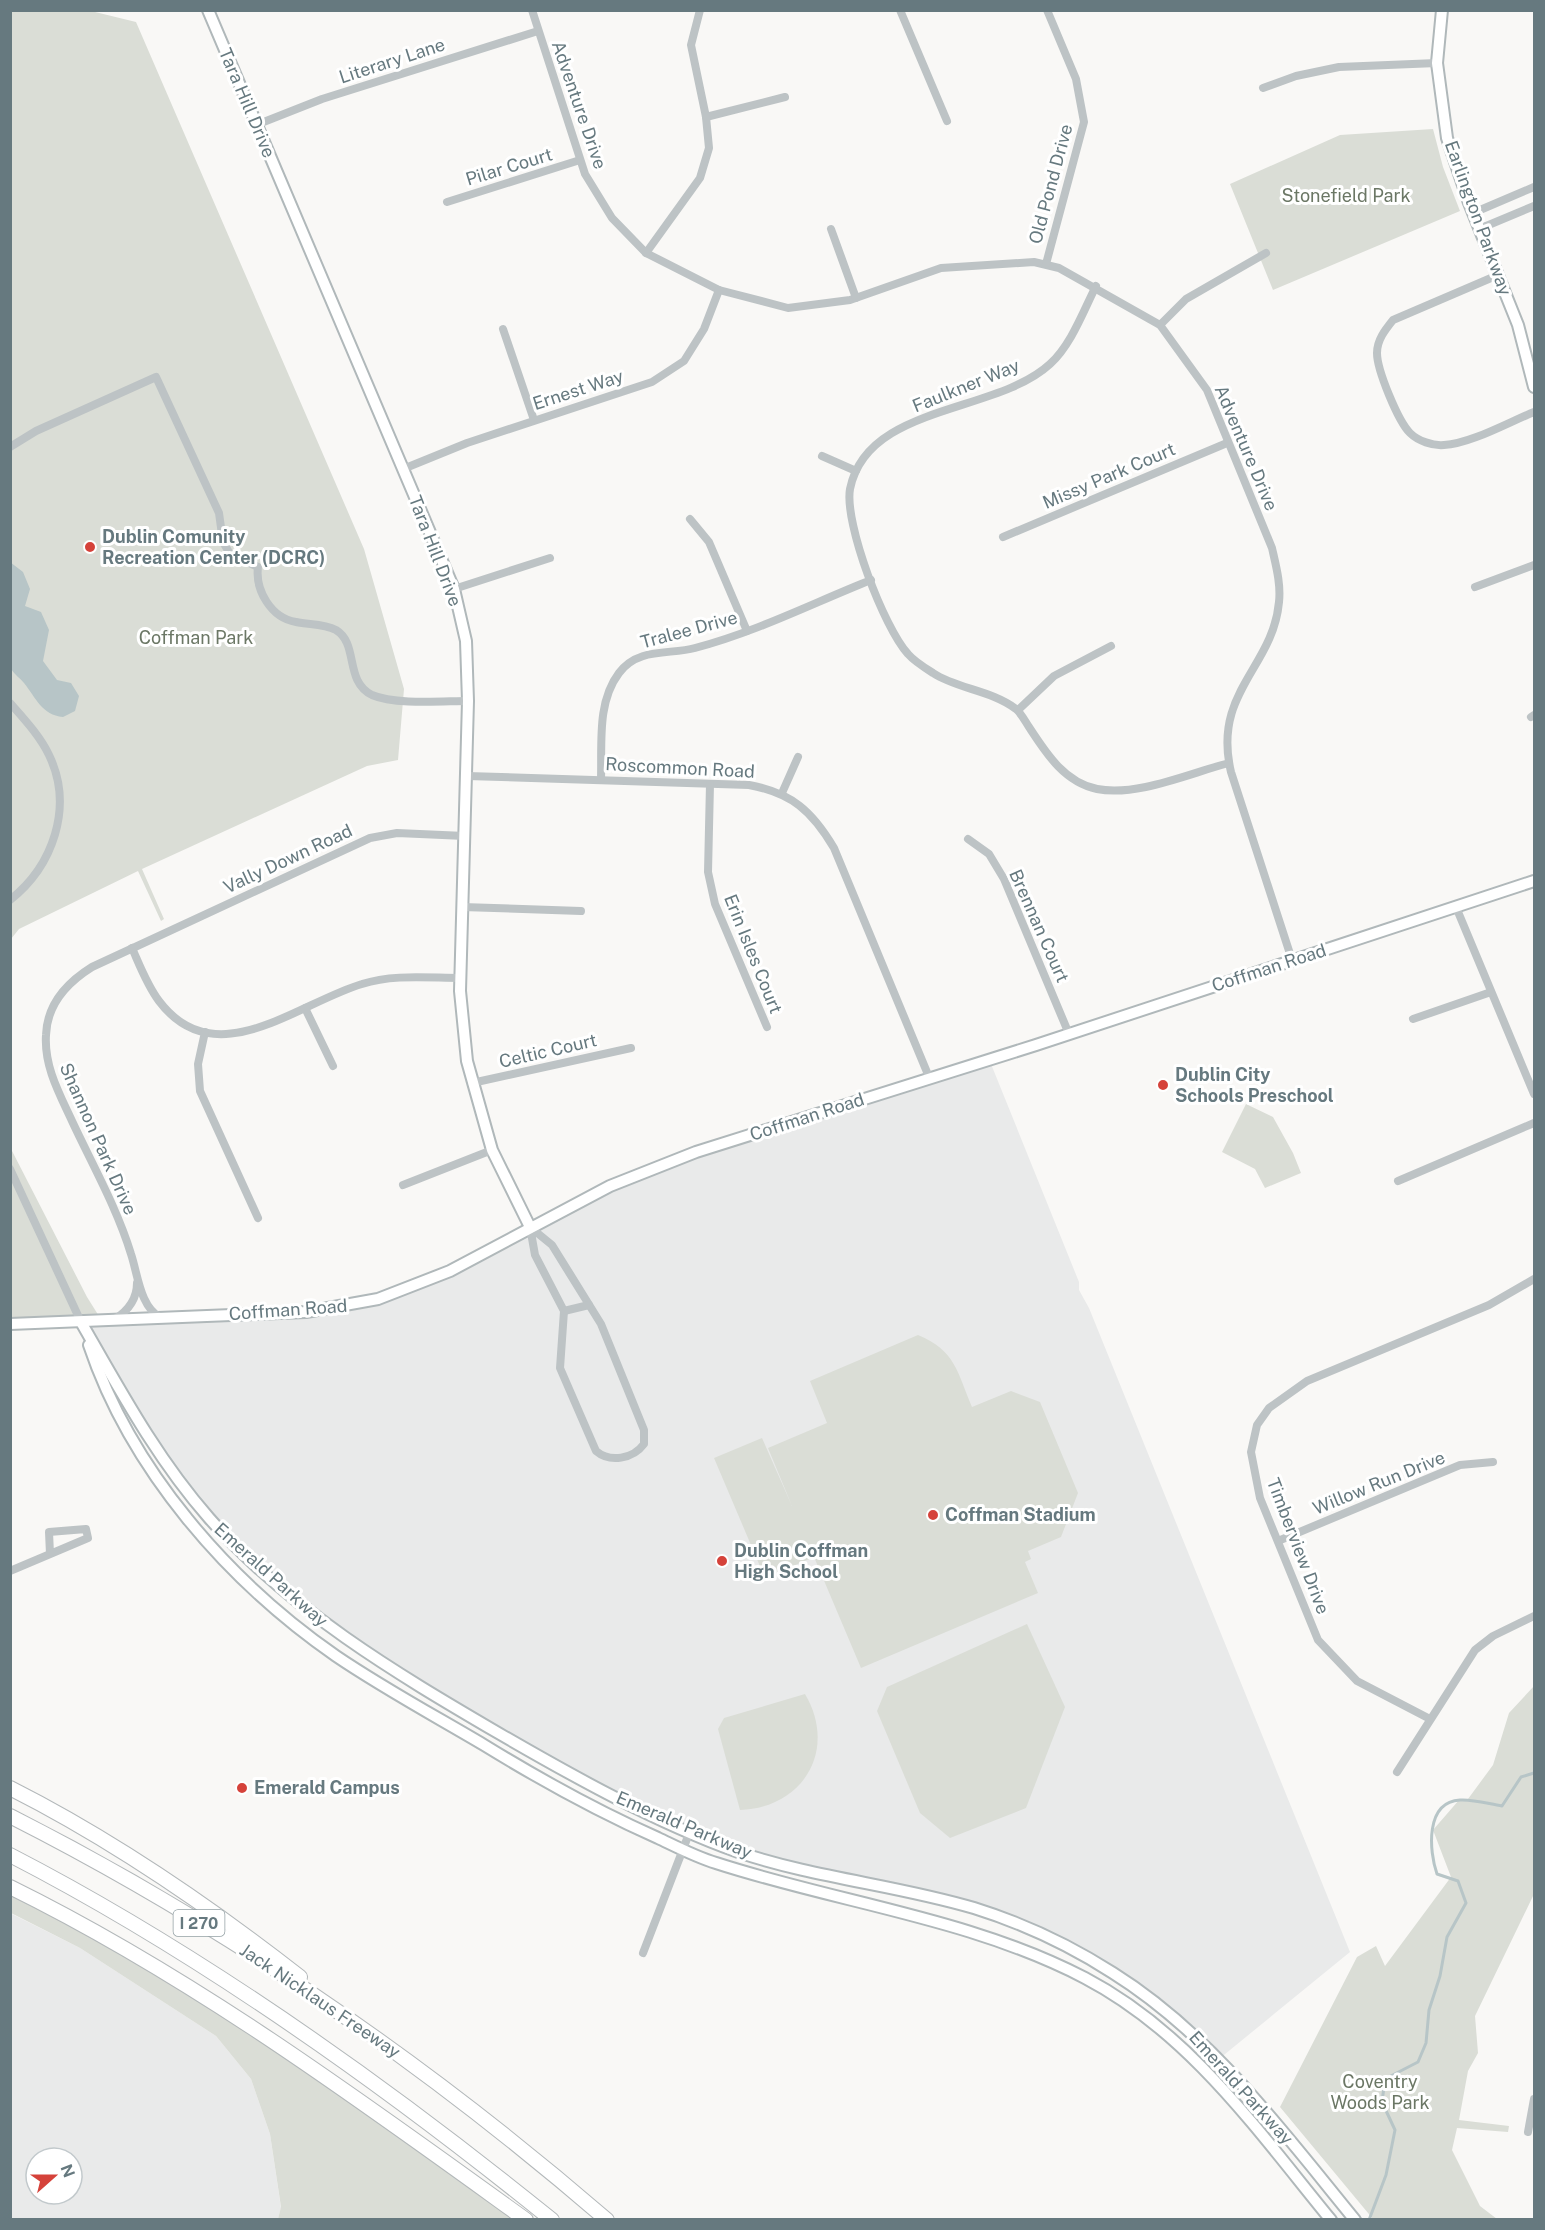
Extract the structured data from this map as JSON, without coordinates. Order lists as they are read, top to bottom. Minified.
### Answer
{"streets":{"highway":["I 270","Jack Nicklaus Freeway"],"main road":["Tara Hill Drive","Earlington Parkway","Coffman Road","Emerald Parkway"],"street":["Literary Lane","Adventure Drive","Pilar Court","Old Pond Drive","Faulkner Way","Ernest Way","Missy Park Court","Tralee Drive","Roscommon Road","Vally Down Road","Brennan Court","Erin Isles Court","Celtic Court","Shannon Park Drive","Willow Run Drive","Timberview Drive"]},"crossings":[["Literary Lane","Tara Hill Drive"],["Literary Lane","Adventure Drive"],["Tara Hill Drive","Ernest Way"],["Tara Hill Drive","Roscommon Road"],["Tara Hill Drive","Vally Down Road"],["Tara Hill Drive","Coffman Road"],["Tara Hill Drive","Celtic Court"],["Adventure Drive","Pilar Court"],["Adventure Drive","Old Pond Drive"],["Adventure Drive","Faulkner Way"],["Adventure Drive","Ernest Way"],["Adventure Drive","Missy Park Court"],["Adventure Drive","Coffman Road"],["Tralee Drive","Roscommon Road"],["Roscommon Road","Erin Isles Court"],["Roscommon Road","Coffman Road"],["Vally Down Road","Shannon Park Drive"],["Brennan Court","Coffman Road"],["Coffman Road","Shannon Park Drive"],["Coffman Road","Emerald Parkway"],["Willow Run Drive","Timberview Drive"]],"parks":["Stonefield Park","Coffman Park","Coventry Woods Park"],"places":["Dublin Comunity Recreation Center (DCRC)","Dublin City Schools Preschool","Coffman Stadium","Dublin Coffman High School","Emerald Campus"],"north":"right"}
